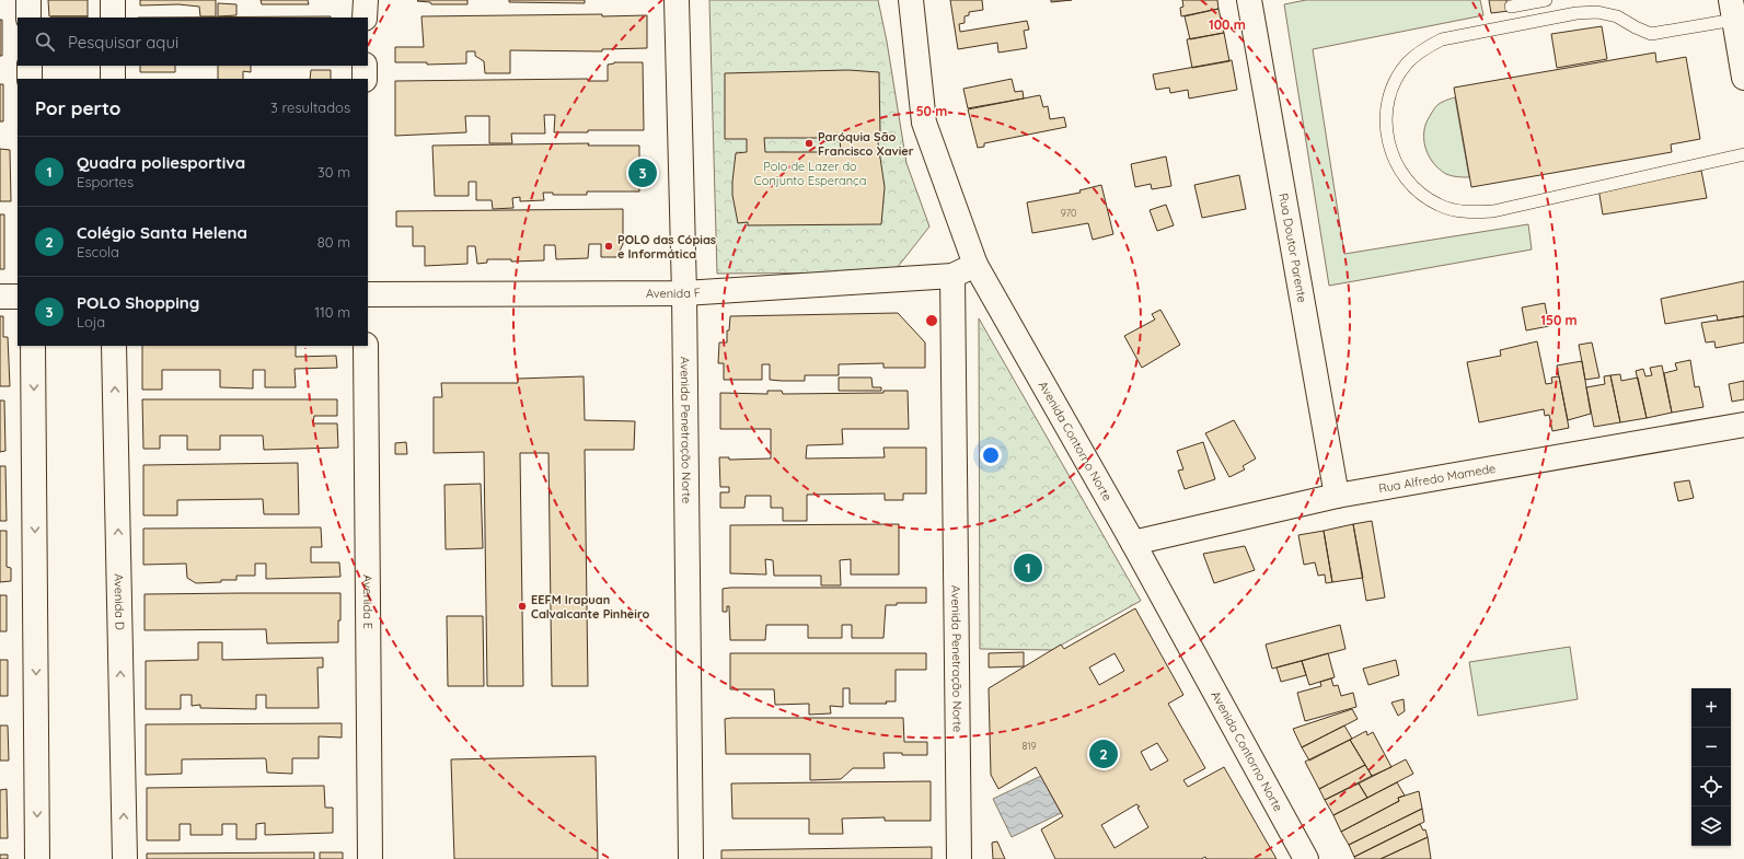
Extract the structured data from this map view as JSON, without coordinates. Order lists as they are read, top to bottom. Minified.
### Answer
{"streets":{"street":["Rua Doutor Parente","Avenida F","Avenida Penetração Norte","Avenida Contorno Norte","Rua Alfredo Mamede","Avenida D","Avenida E"]},"crossings":[["Rua Doutor Parente","Rua Alfredo Mamede"],["Avenida F","Avenida Penetração Norte"],["Avenida F","Avenida Contorno Norte"],["Avenida Contorno Norte","Rua Alfredo Mamede"]],"parks":["Polo de Lazer do Conjunto Esperança"],"places":["Paróquia São Francisco Xavier","POLO das Cópias e Informática","EEFM Irapuan Calvalcante Pinheiro"],"house_numbers":["970","819"],"page":{"search":"Pesquisar aqui","heading":["Por perto","3 resultados"],"list":[{"mark":"1","name":"Quadra poliesportiva","note":"Esportes","value":"30 m"},{"mark":"2","name":"Colégio Santa Helena","note":"Escola","value":"80 m"},{"mark":"3","name":"POLO Shopping","note":"Loja","value":"110 m"}],"pins":["3","1","2"],"map_buttons":["+","−"]},"rings":["100 m","50 m","150 m"]}
